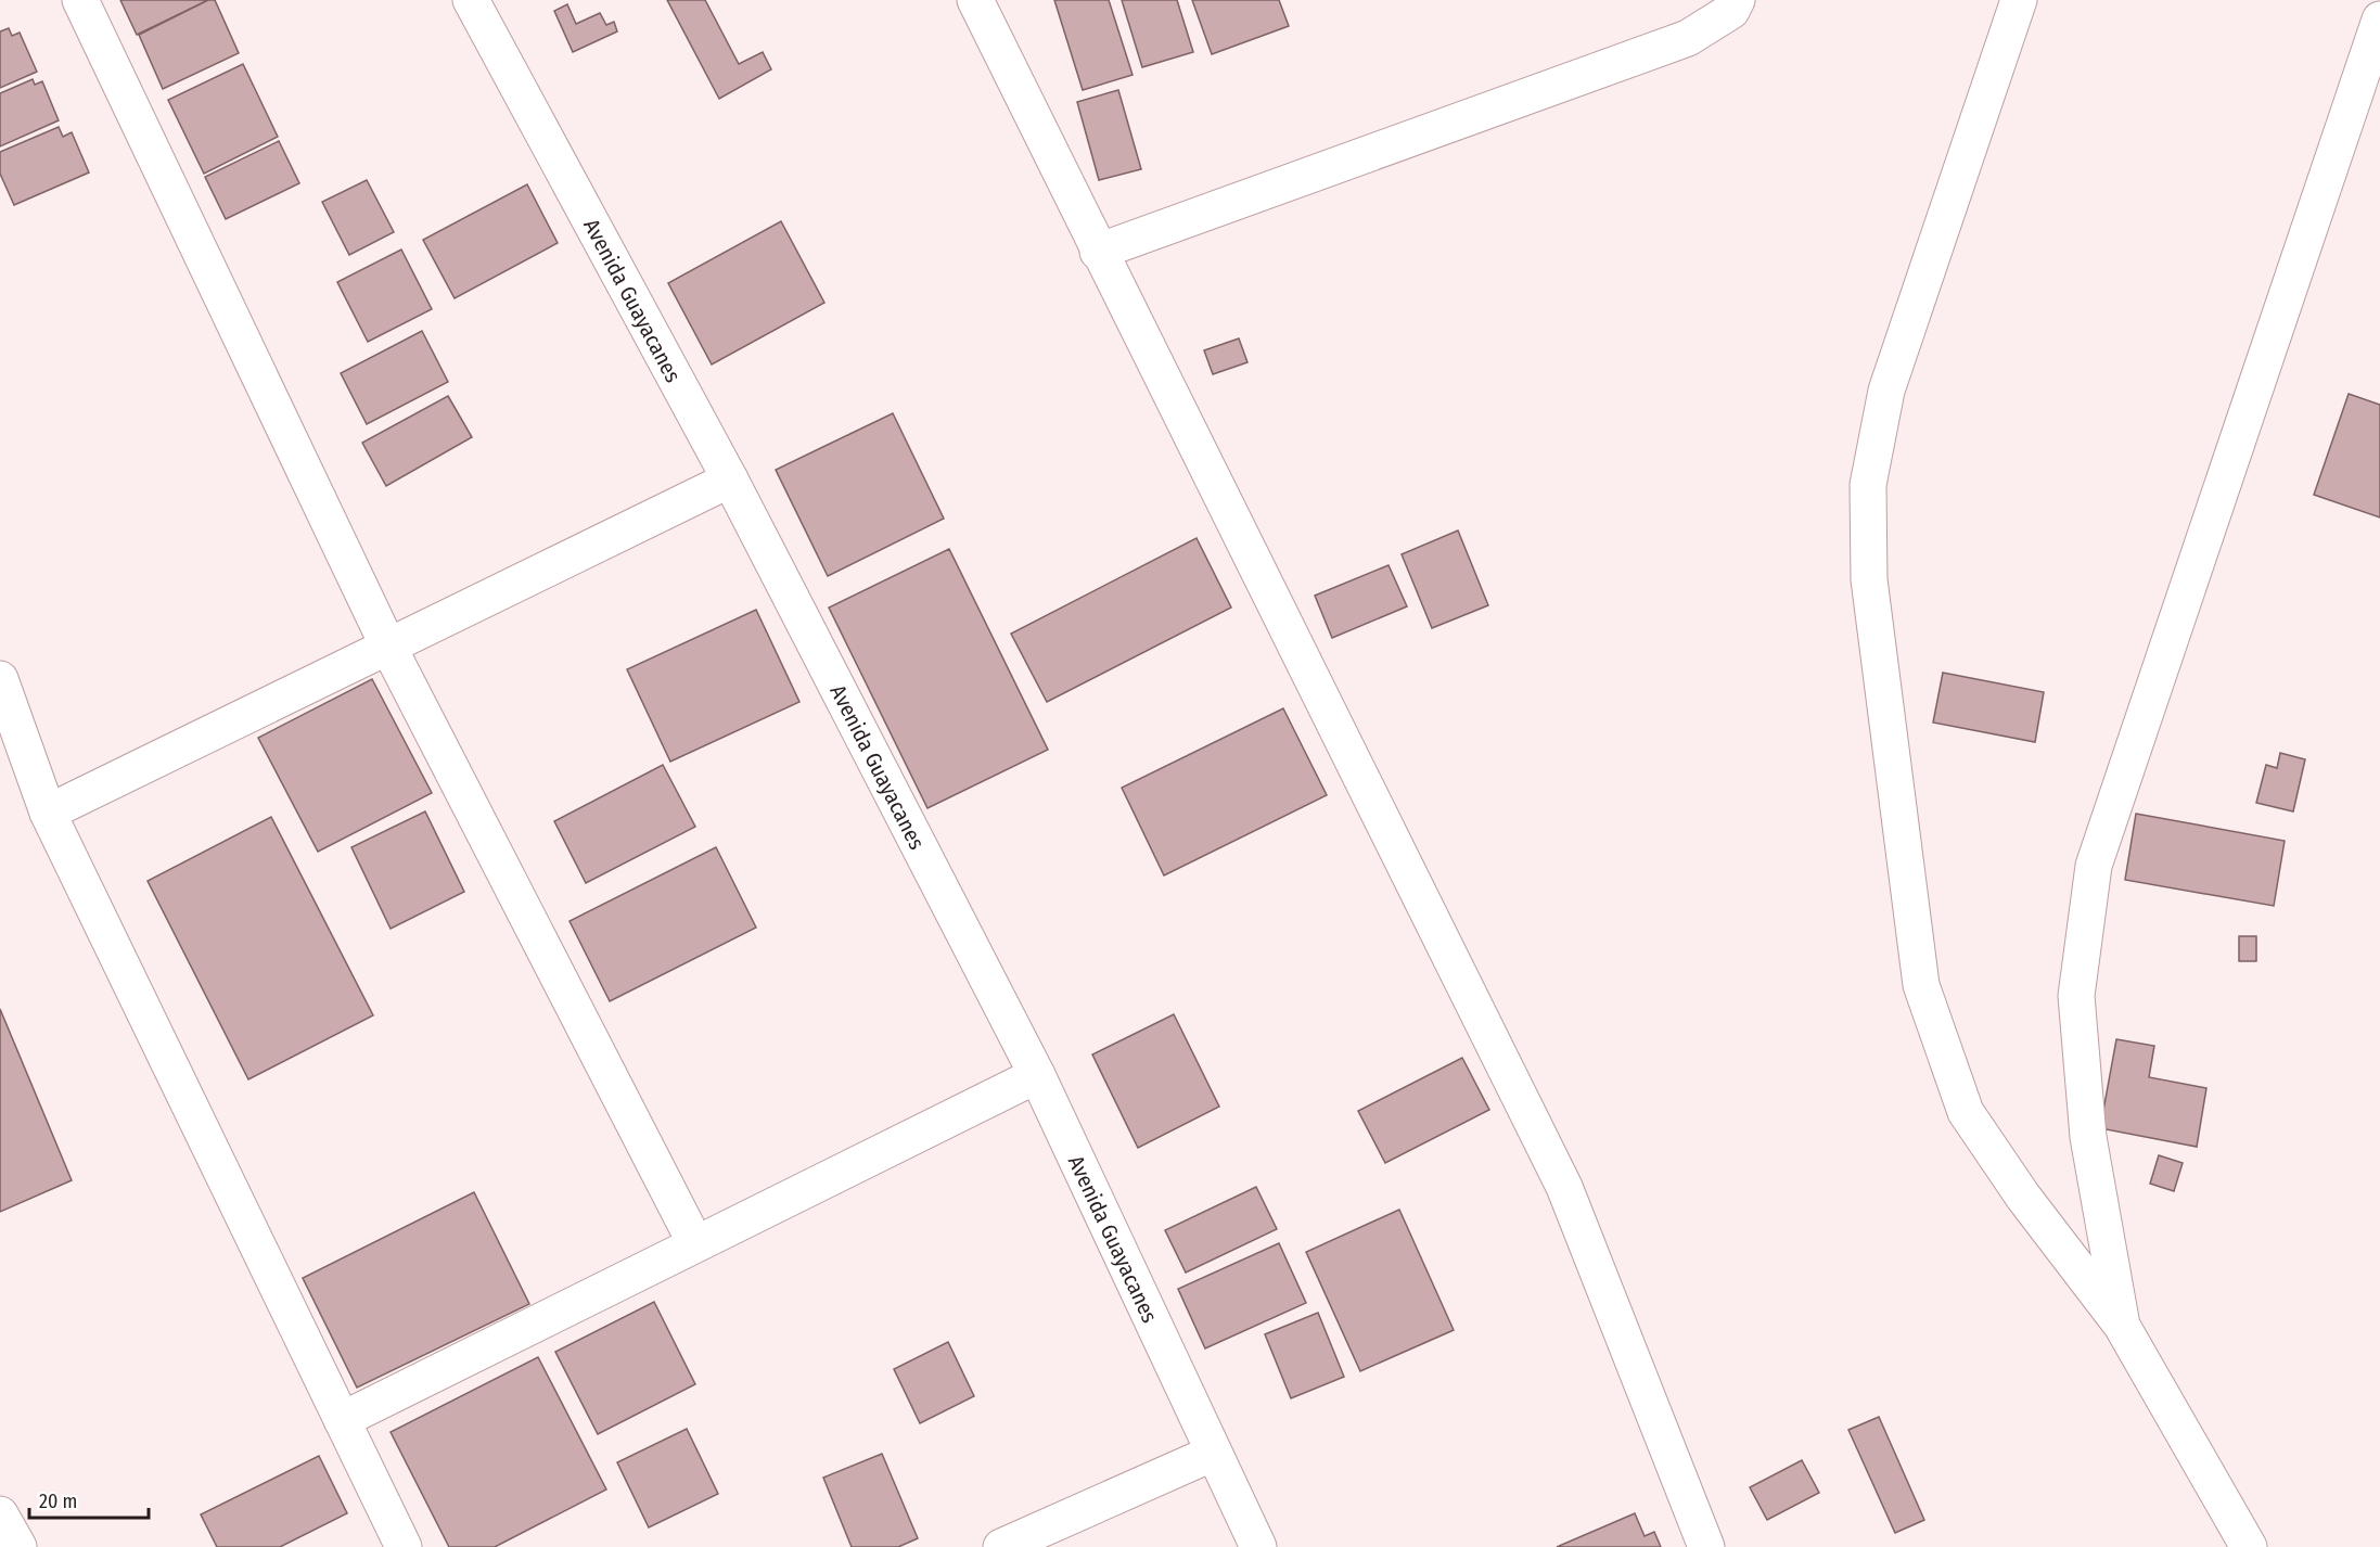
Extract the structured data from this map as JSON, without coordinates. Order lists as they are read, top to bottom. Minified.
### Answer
{"streets":{"street":["Avenida Guayacanes"]},"scale_bar":"20 m"}
